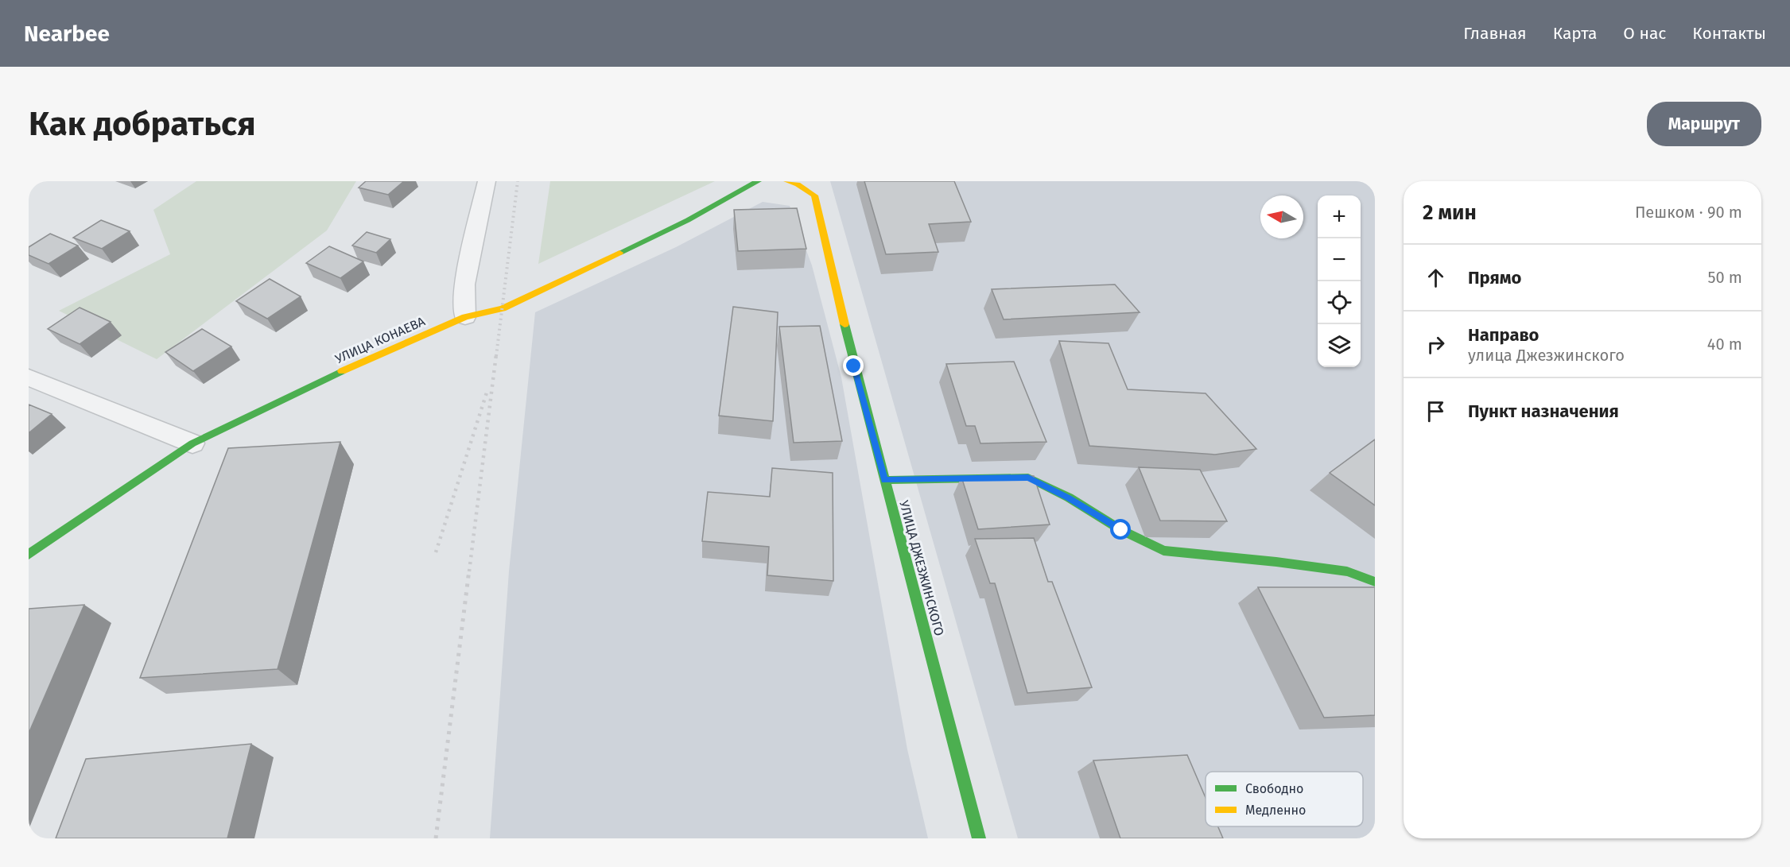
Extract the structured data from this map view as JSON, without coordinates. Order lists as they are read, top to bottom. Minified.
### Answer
{"streets":{"street":["УЛИЦА КОНАЕВА","УЛИЦА ДЖЕЗЖИНСКОГО"]},"legend":["Свободно","Медленно"],"north":"left","page":{"header":"Nearbee","nav":["Главная","Карта","О нас","Контакты"],"buttons":"Маршрут","title":"Как добраться","heading":["2 мин","Пешком · 90 m"],"map_buttons":["+","−"],"list":[["Прямо","50 m"],["Направо","улица Джезжинского","40 m"],"Пункт назначения"]}}
